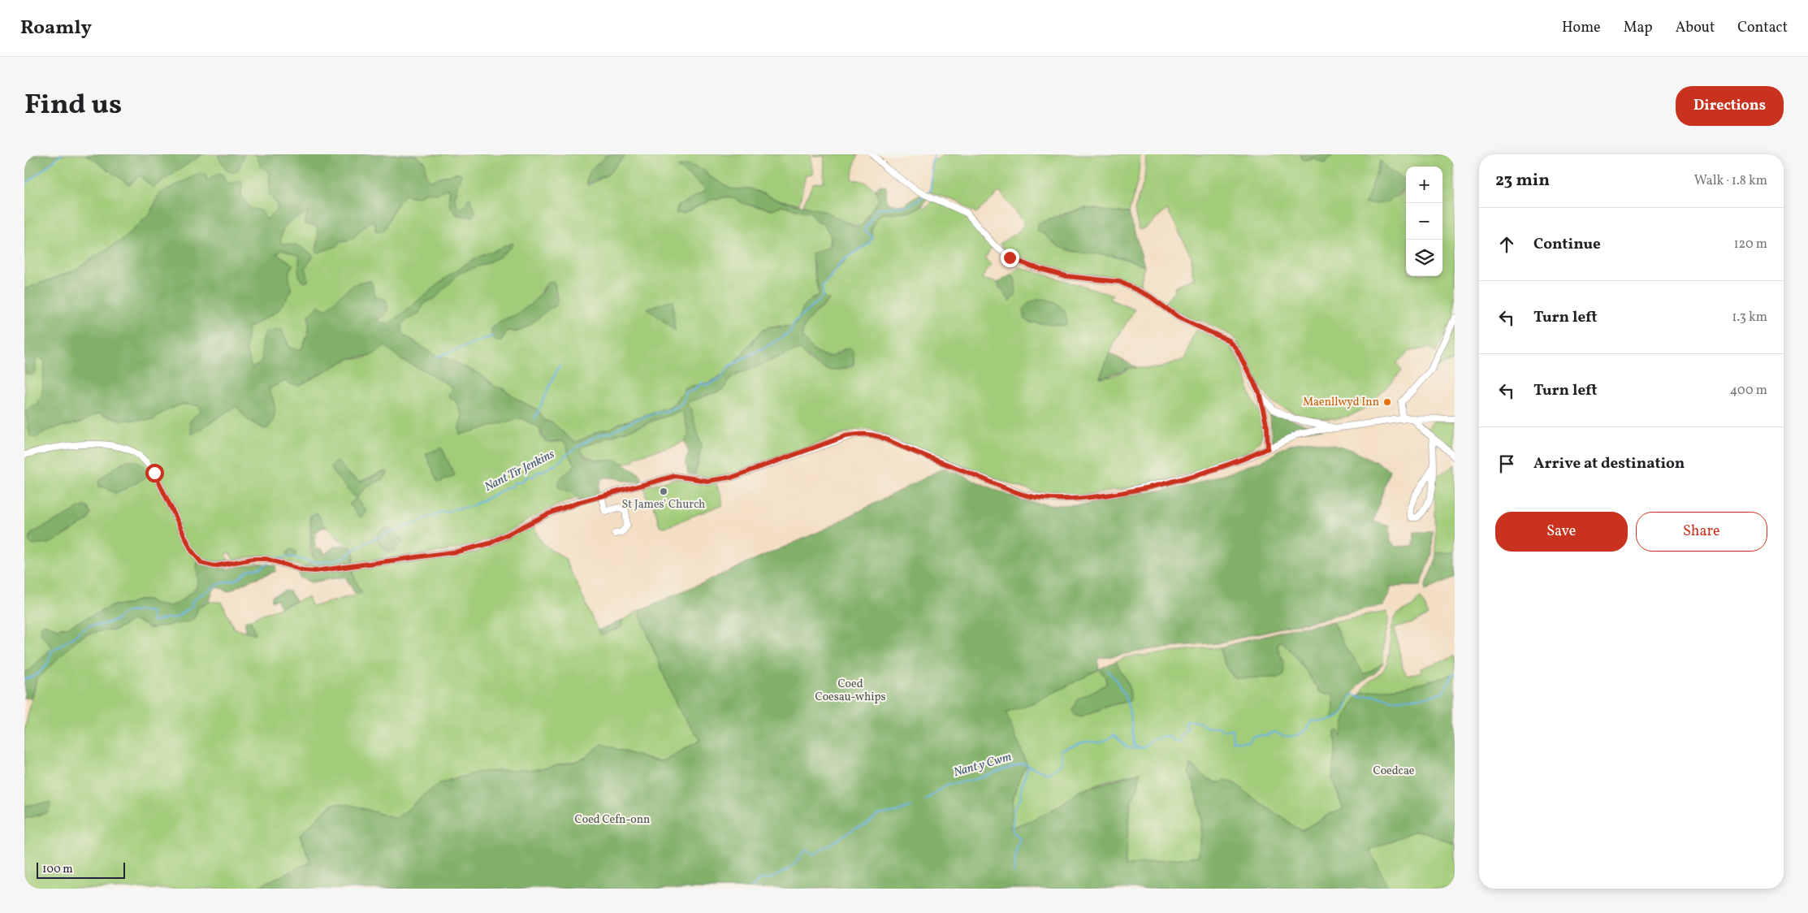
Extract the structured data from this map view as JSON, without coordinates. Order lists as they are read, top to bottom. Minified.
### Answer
{"water":["Nant Tir Jenkins","Nant y Cwm"],"parks":["Coed Coesau-whips","Coedcae","Coed Cefn-onn"],"places":["Maenllwyd Inn","St James' Church"],"scale_bar":"100 m","page":{"header":"Roamly","nav":["Home","Map","About","Contact"],"title":"Find us","buttons":["Directions",["Save","Share"]],"heading":["23 min","Walk · 1.8 km"],"map_buttons":["+","−"],"list":[["Continue","120 m"],["Turn left","1.3 km"],["Turn left","400 m"],"Arrive at destination"],"scale":"100 m"}}
